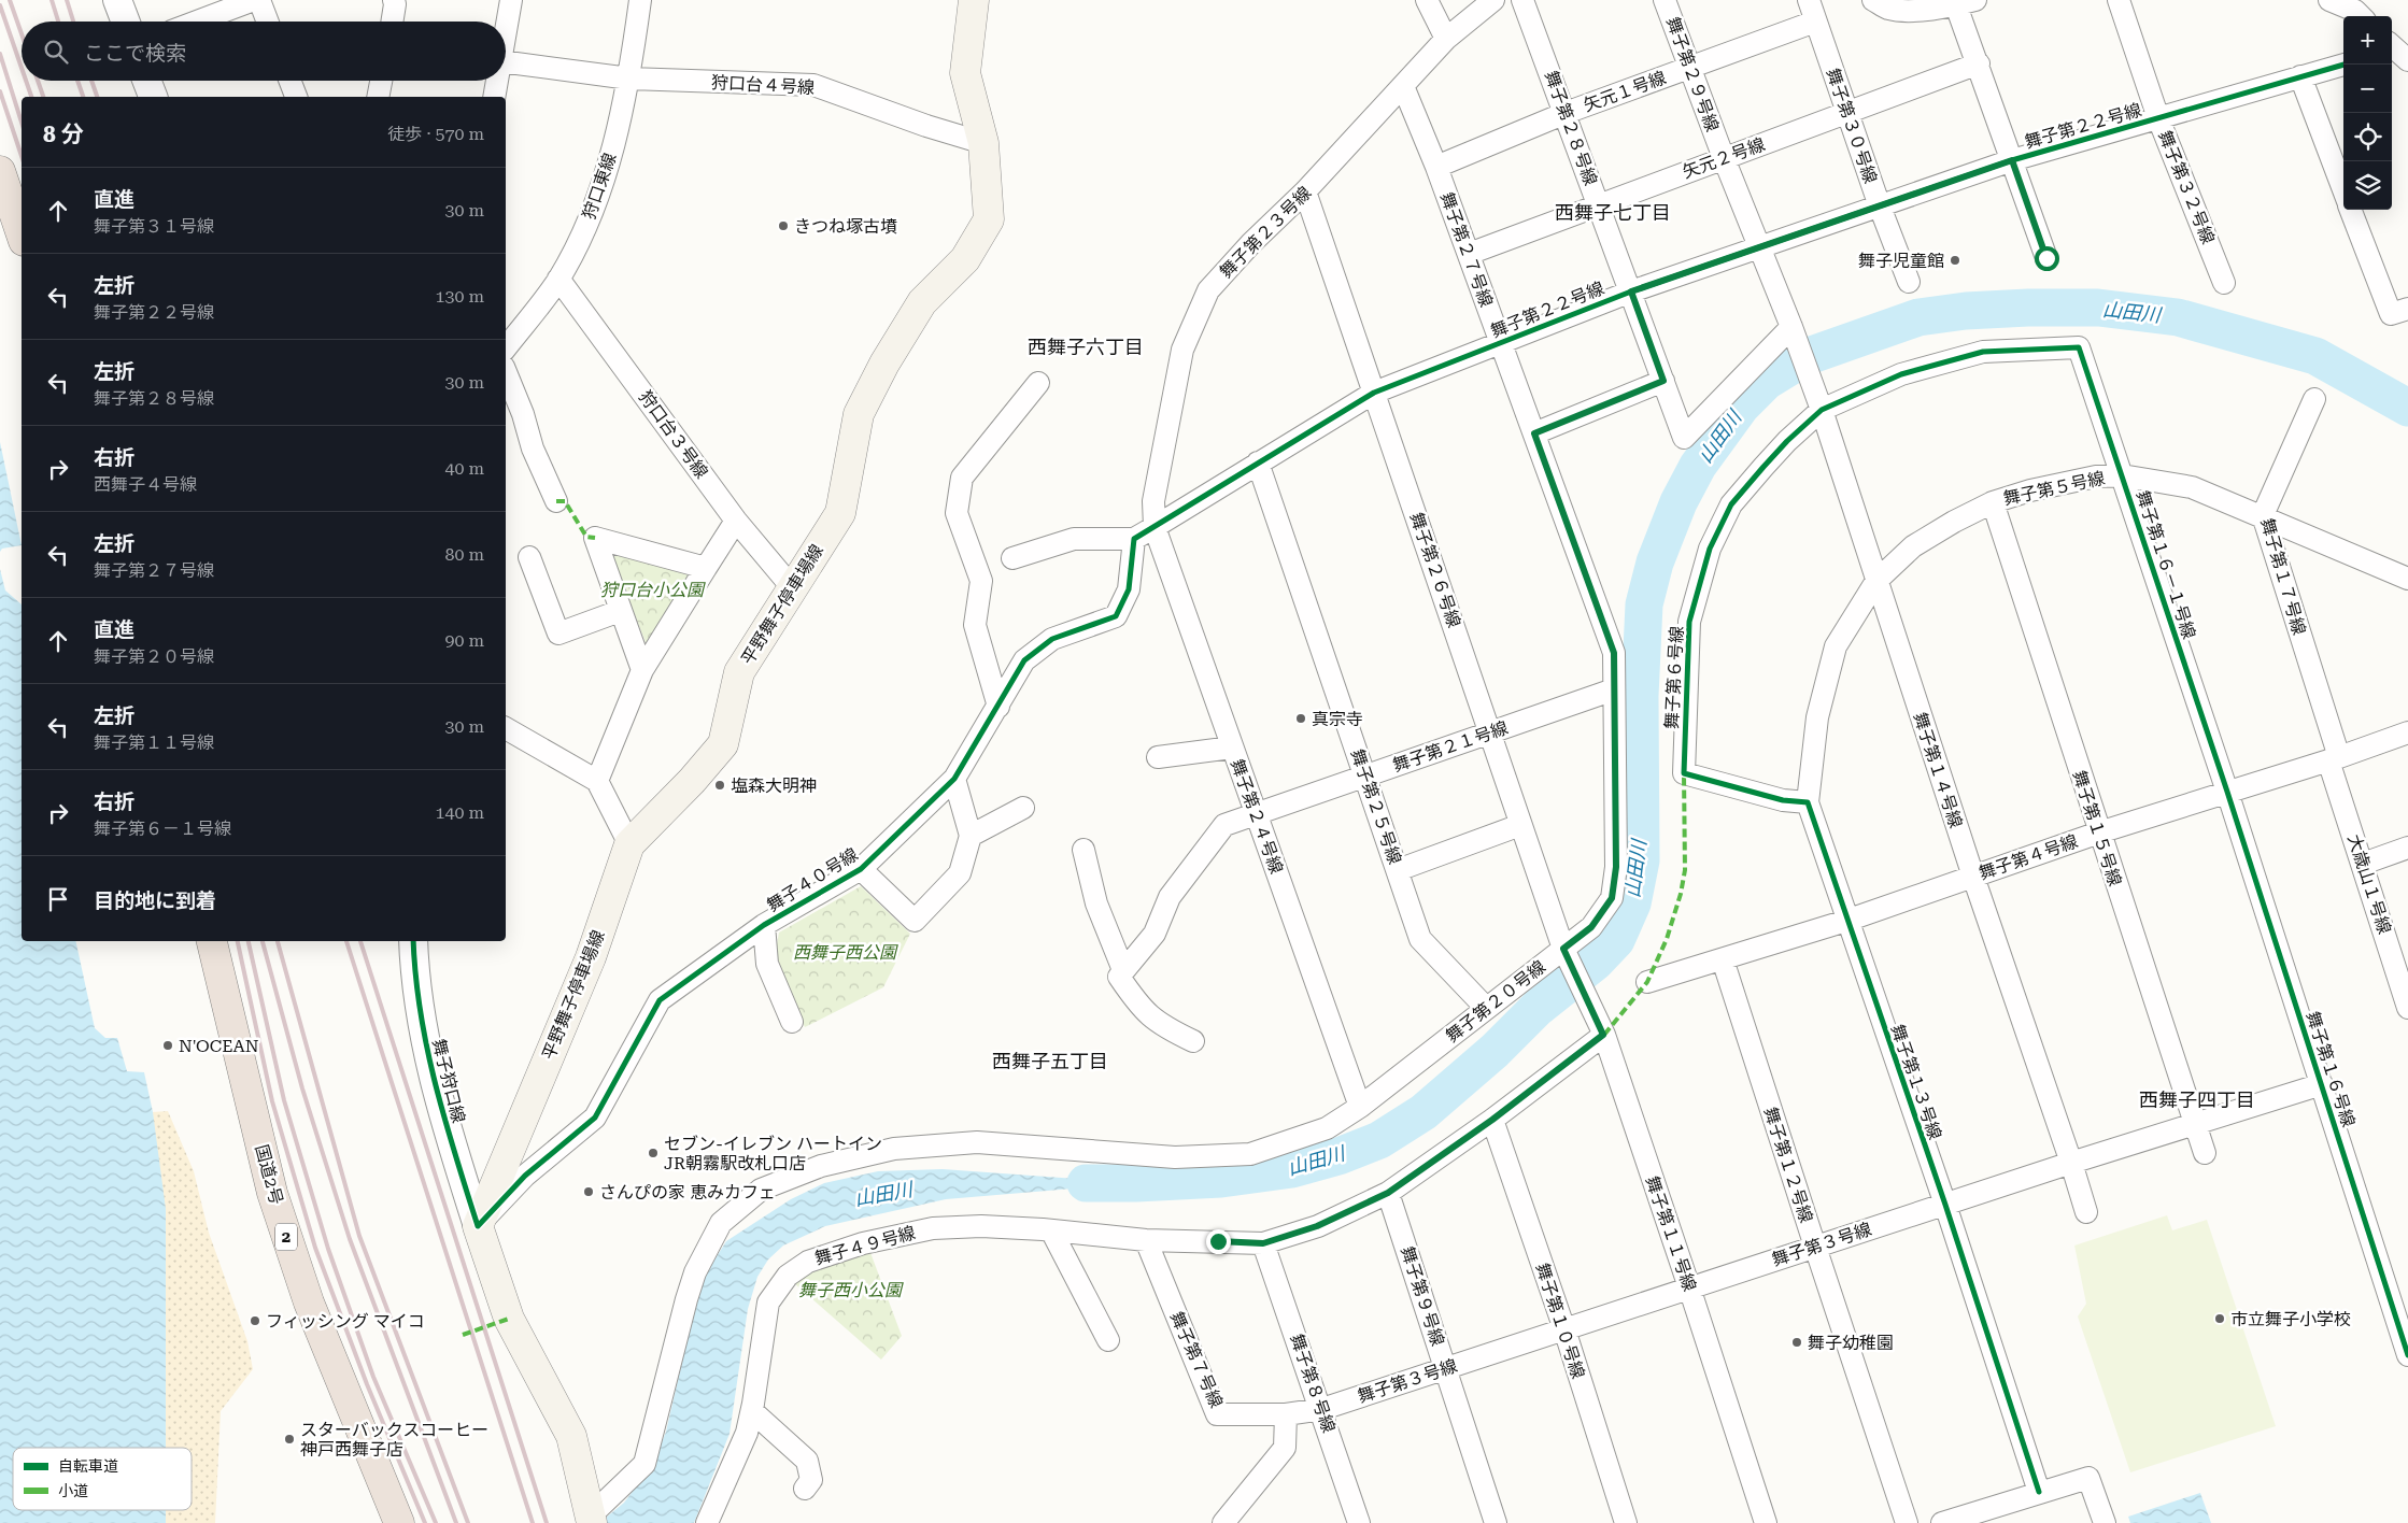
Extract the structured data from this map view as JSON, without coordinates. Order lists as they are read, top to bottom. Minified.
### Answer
{"streets":{"highway":["国道2号","2"],"main road":["平野舞子停車場線"],"street":["舞子第２９号線","狩口台４号線","矢元１号線","舞子第３０号線","舞子第２２号線","舞子第２８号線","矢元２号線","狩口東線","舞子第３２号線","舞子第２３号線","舞子第２７号線","狩口台３号線","舞子第５号線","舞子第１６－１号線","舞子第２６号線","舞子第１７号線","舞子第６号線","舞子第２１号線","舞子第１４号線","舞子第２５号線","舞子第２４号線","舞子第１５号線","舞子第４号線","舞子４０号線","大歳山１号線","舞子第２０号線","舞子第１６号線","舞子狩口線","舞子第１３号線","舞子第１２号線","舞子第１１号線","舞子第３号線","舞子４９号線","舞子第９号線","舞子第１０号線","舞子第７号線","舞子第８号線"]},"crossings":[["舞子第２９号線","矢元１号線"],["舞子第２９号線","舞子第２２号線"],["舞子第２９号線","舞子第２８号線"],["舞子第２９号線","矢元２号線"],["舞子第２９号線","舞子第１４号線"],["狩口台４号線","狩口東線"],["狩口台４号線","平野舞子停車場線"],["矢元１号線","舞子第３０号線"],["矢元１号線","舞子第２８号線"],["矢元１号線","舞子第２７号線"],["舞子第３０号線","舞子第２２号線"],["舞子第３０号線","矢元２号線"],["舞子第２２号線","舞子第２８号線"],["舞子第２２号線","舞子第３２号線"],["舞子第２２号線","舞子第２３号線"],["舞子第２２号線","舞子第２７号線"],["舞子第２２号線","舞子第２６号線"],["舞子第２２号線","舞子第２５号線"],["舞子第２２号線","舞子第２４号線"],["舞子第２８号線","矢元２号線"],["舞子第２８号線","舞子第１４号線"],["矢元２号線","舞子第２７号線"],["狩口東線","狩口台３号線"],["舞子第２３号線","舞子第２７号線"],["舞子第２３号線","舞子第２６号線"],["舞子第２３号線","舞子第２４号線"],["舞子第２７号線","舞子第２１号線"],["舞子第２７号線","舞子第２０号線"],["狩口台３号線","平野舞子停車場線"],["舞子第５号線","舞子第１６－１号線"],["舞子第５号線","舞子第１７号線"],["舞子第５号線","舞子第６号線"],["舞子第５号線","舞子第１４号線"],["舞子第５号線","舞子第１５号線"],["舞子第５号線","舞子第１３号線"],["舞子第１６－１号線","舞子第６号線"],["舞子第１６－１号線","舞子第４号線"],["舞子第１６－１号線","舞子第１６号線"],["舞子第２６号線","舞子第２１号線"],["舞子第２６号線","舞子第２０号線"],["舞子第２６号線","舞子第１１号線"],["舞子第１７号線","舞子第４号線"],["舞子第１７号線","大歳山１号線"],["平野舞子停車場線","舞子４０号線"],["平野舞子停車場線","舞子狩口線"],["舞子第６号線","舞子第１４号線"],["舞子第６号線","舞子第１３号線"],["舞子第２１号線","舞子第２５号線"],["舞子第２１号線","舞子第２４号線"],["舞子第２１号線","舞子第２０号線"],["舞子第１４号線","舞子第４号線"],["舞子第１４号線","舞子第３号線"],["舞子第２５号線","舞子第２０号線"],["舞子第２４号線","舞子第２０号線"],["舞子第１５号線","舞子第４号線"],["舞子第１５号線","舞子第３号線"],["舞子第４号線","大歳山１号線"],["舞子第４号線","舞子第１６号線"],["舞子第４号線","舞子第１３号線"],["舞子第４号線","舞子第１２号線"],["舞子４０号線","舞子狩口線"],["舞子第２０号線","舞子第１１号線"],["舞子第１６号線","舞子第３号線"],["舞子第１３号線","舞子第３号線"],["舞子第１２号線","舞子第３号線"],["舞子第１１号線","舞子第３号線"],["舞子第１１号線","舞子４９号線"],["舞子第３号線","舞子第９号線"],["舞子第３号線","舞子第１０号線"],["舞子第３号線","舞子第７号線"],["舞子第３号線","舞子第８号線"],["舞子４９号線","舞子第９号線"],["舞子４９号線","舞子第１０号線"],["舞子４９号線","舞子第７号線"],["舞子４９号線","舞子第８号線"],["舞子第７号線","舞子第８号線"]],"districts":["西舞子七丁目","西舞子六丁目","西舞子五丁目","西舞子四丁目"],"water":["山田川"],"parks":["狩口台小公園","西舞子西公園","舞子西小公園"],"places":["きつね塚古墳","舞子児童館","真宗寺","塩森大明神","N'OCEAN","セブン-イレブン ハートイン JR朝霧駅改札口店","さんぴの家 恵みカフェ","市立舞子小学校","フィッシング マイコ","舞子幼稚園","スターバックスコーヒー 神戸西舞子店"],"legend":["自転車道","小道"],"page":{"map_buttons":["+","−"],"search":"ここで検索","heading":["8 分","徒歩 · 570 m"],"list":[["直進","舞子第３１号線","30 m"],["左折","舞子第２２号線","130 m"],["左折","舞子第２８号線","30 m"],["右折","西舞子４号線","40 m"],["左折","舞子第２７号線","80 m"],["直進","舞子第２０号線","90 m"],["左折","舞子第１１号線","30 m"],["右折","舞子第６－１号線","140 m"],"目的地に到着"]}}
